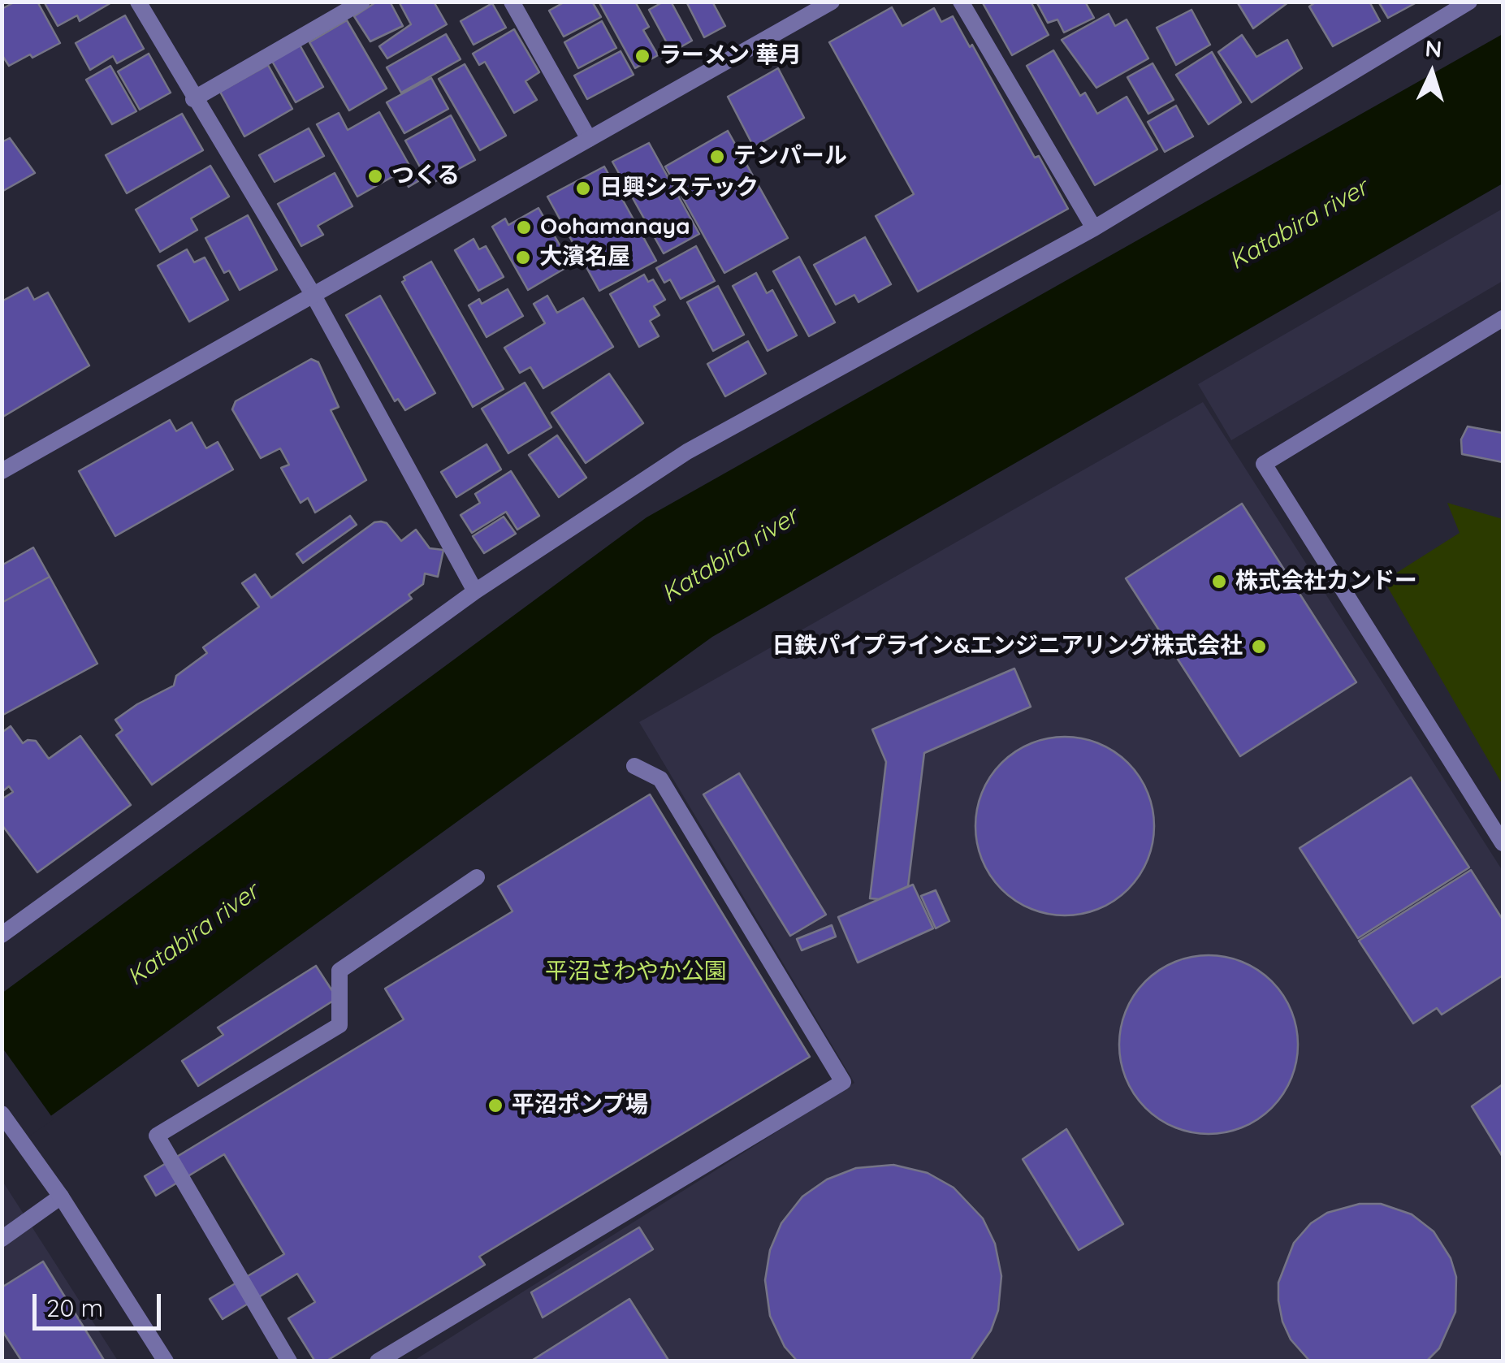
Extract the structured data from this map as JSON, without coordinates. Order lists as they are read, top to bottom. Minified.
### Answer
{"water":["Katabira river"],"parks":["平沼さわやか公園"],"places":["ラーメン 華月","テンパール","つくる","日興システック","Oohamanaya","大濱名屋","株式会社カンドー","日鉄パイプライン&エンジニアリング株式会社","平沼ポンプ場"],"scale_bar":"20 m","north":"top"}
